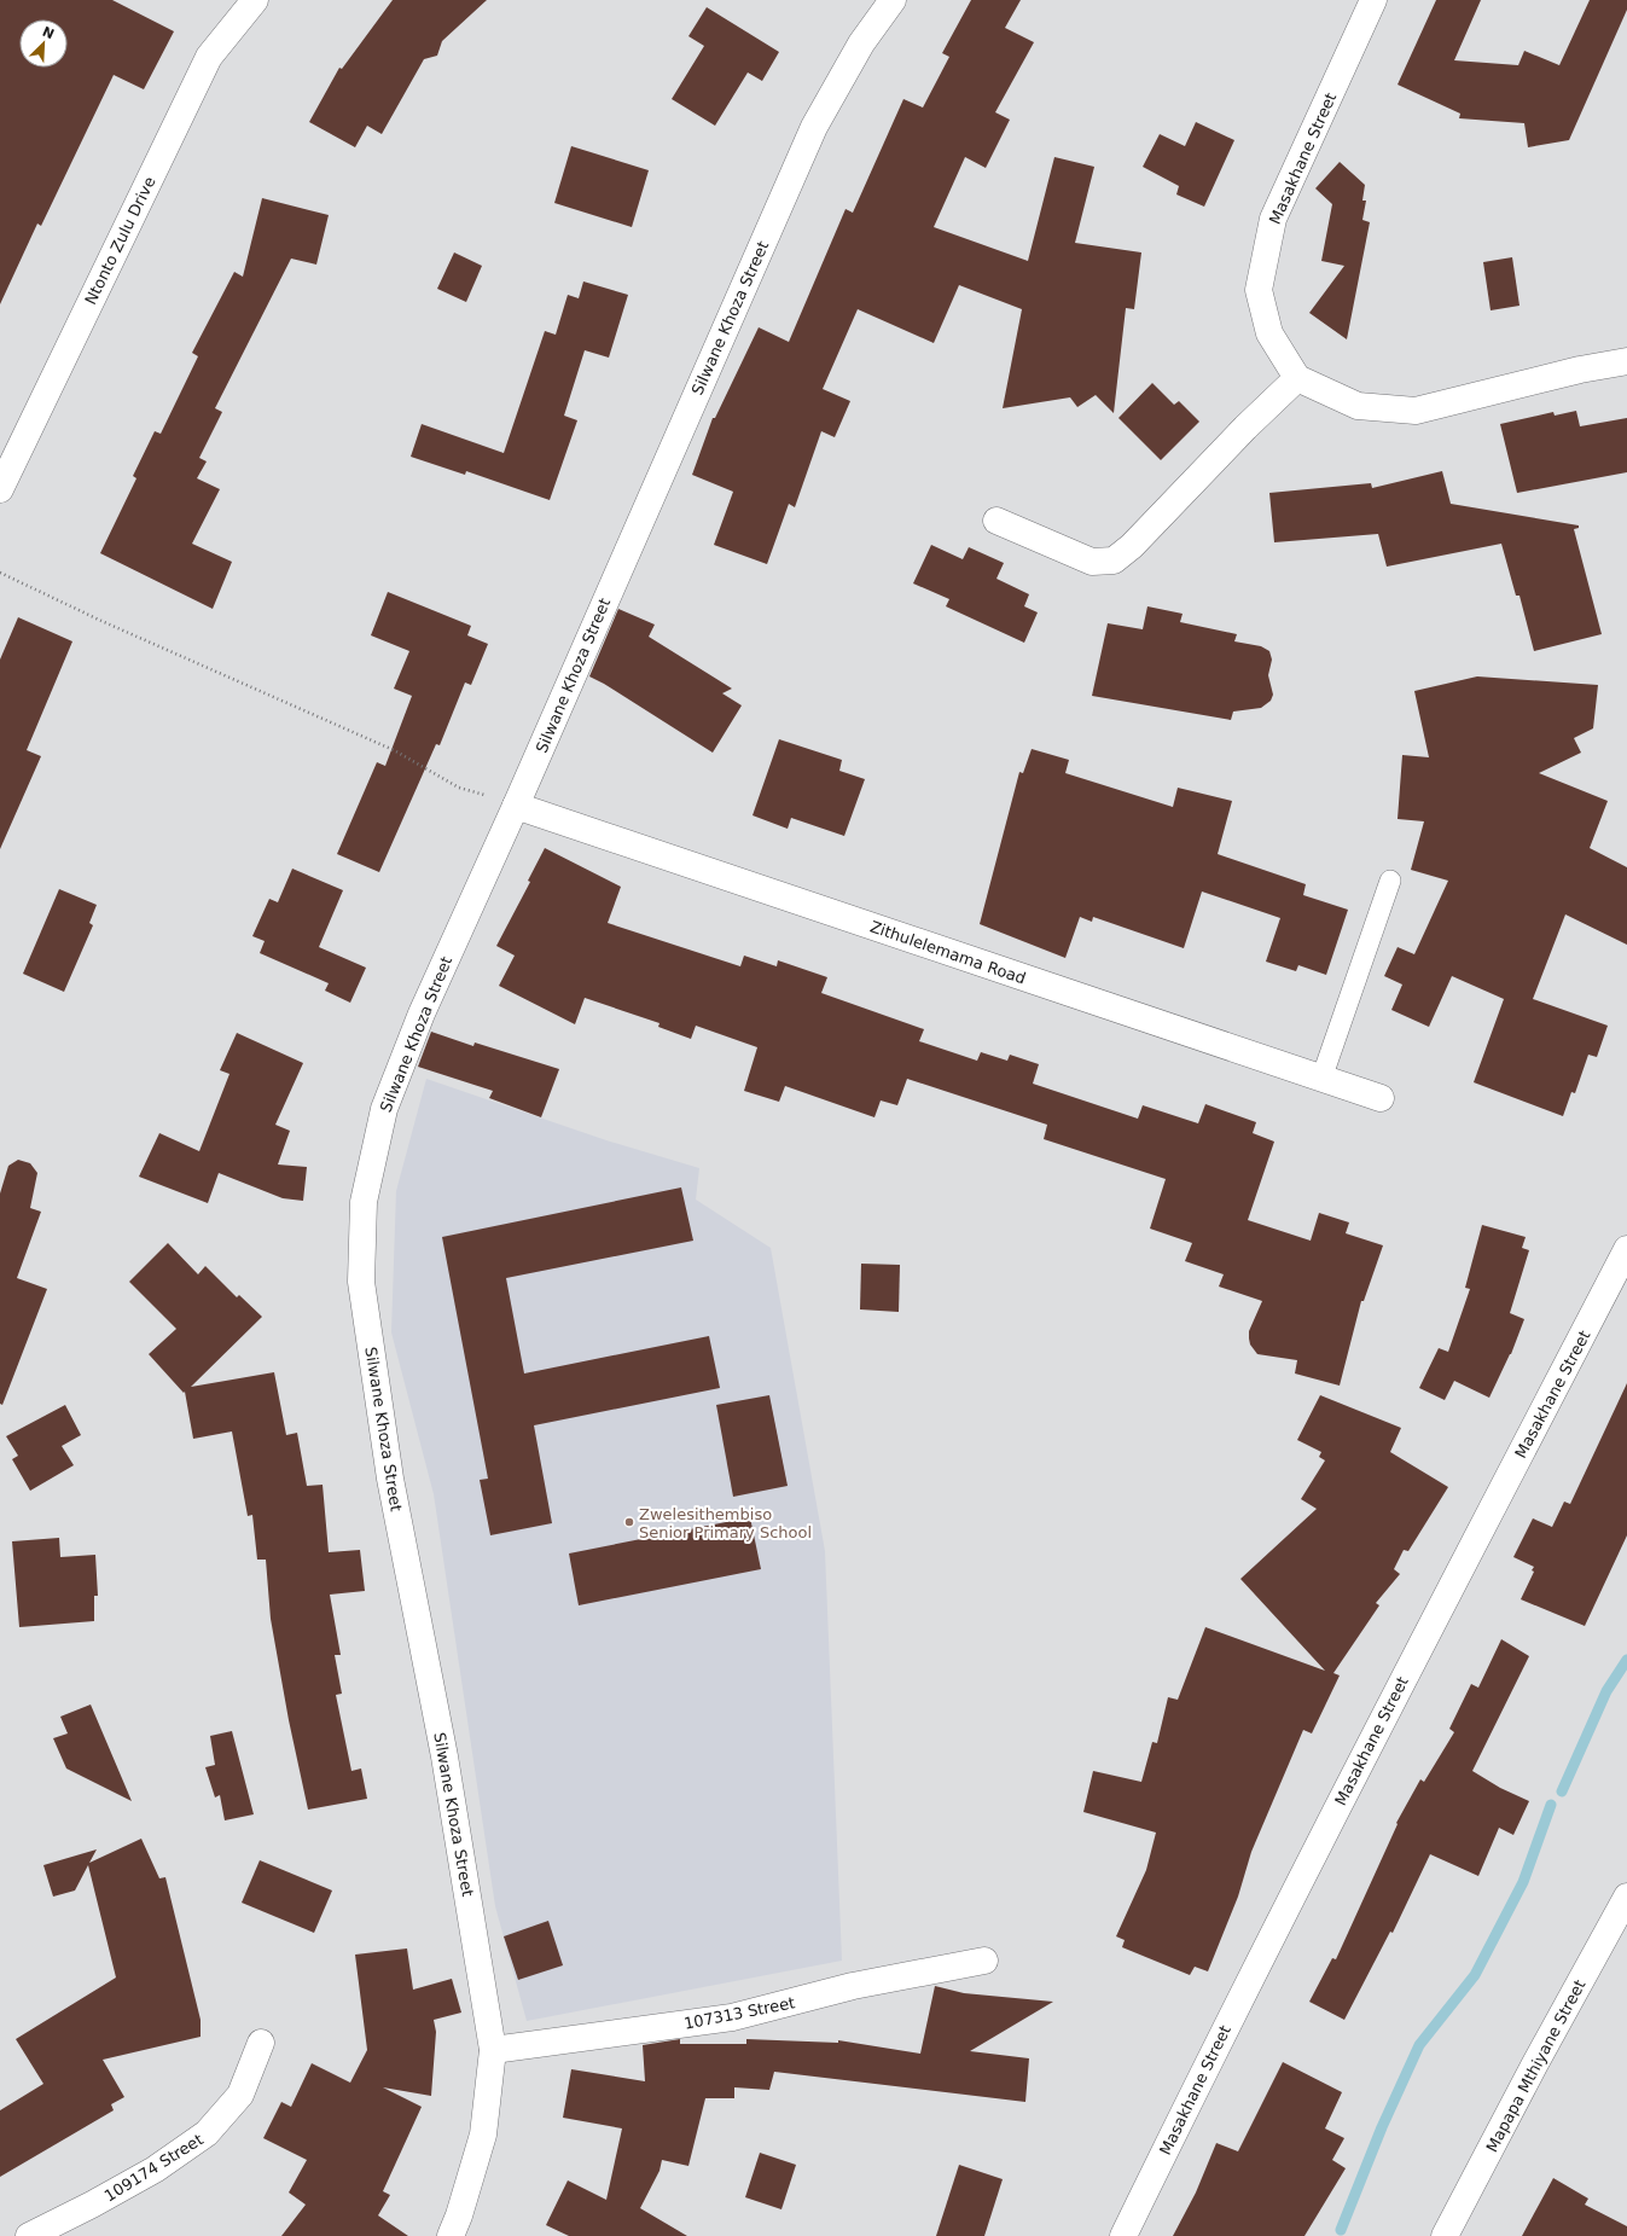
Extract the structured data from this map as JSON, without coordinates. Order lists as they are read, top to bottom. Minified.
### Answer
{"streets":{"street":["Masakhane Street","Ntonto Zulu Drive","Silwane Khoza Street","Zithulelemama Road","107313 Street","Mapapa Mthiyane Street","109174 Street"]},"crossings":[["Silwane Khoza Street","Zithulelemama Road"],["Silwane Khoza Street","107313 Street"]],"places":["Zwelesithembiso Senior Primary School"],"north":"top right"}
